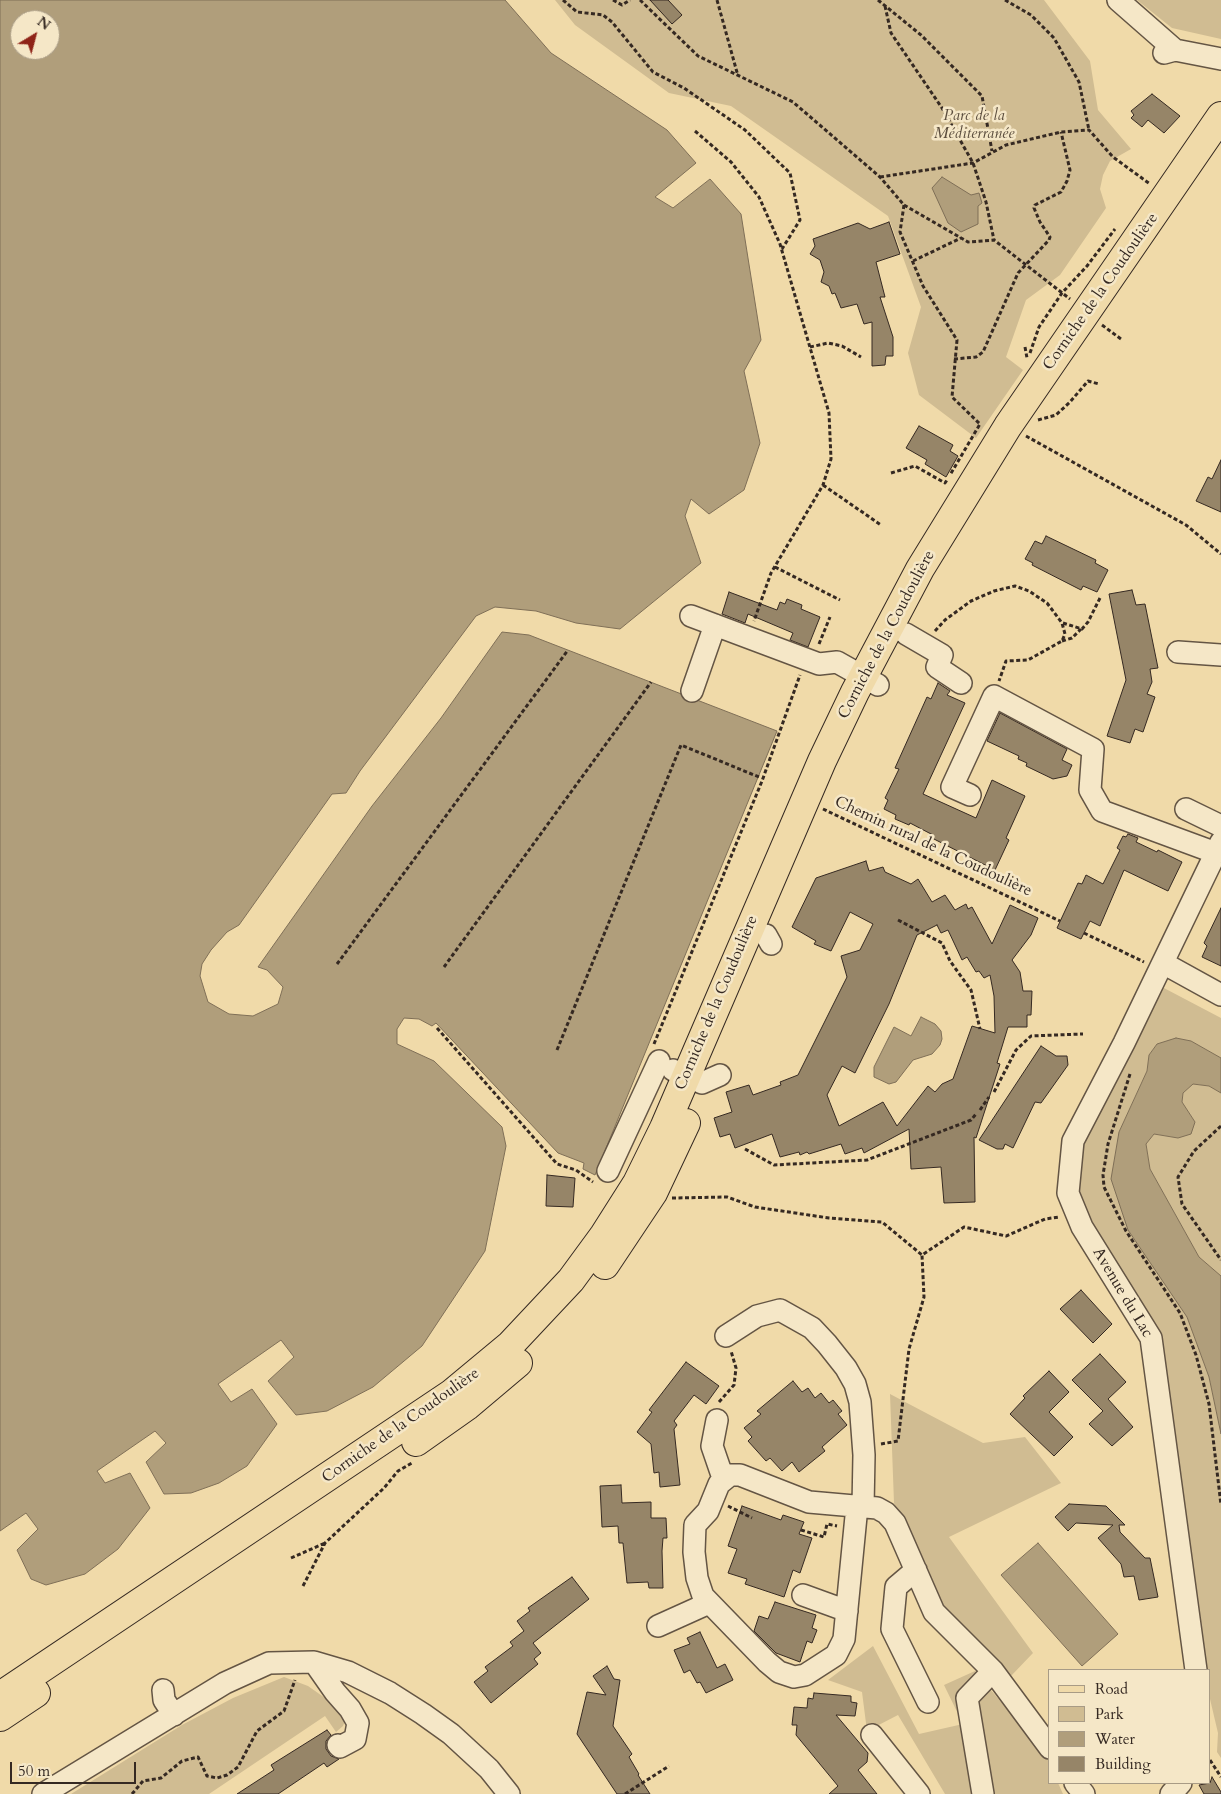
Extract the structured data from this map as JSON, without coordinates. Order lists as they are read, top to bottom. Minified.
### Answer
{"streets":{"main road":["Corniche de la Coudoulière"],"street":["Avenue du Lac"],"path":["Chemin rural de la Coudoulière"]},"crossings":[["Corniche de la Coudoulière","Chemin rural de la Coudoulière"]],"parks":["Parc de la Méditerranée"],"legend":["Road","Park","Water","Building"],"scale_bar":"50 m","north":"top right"}
